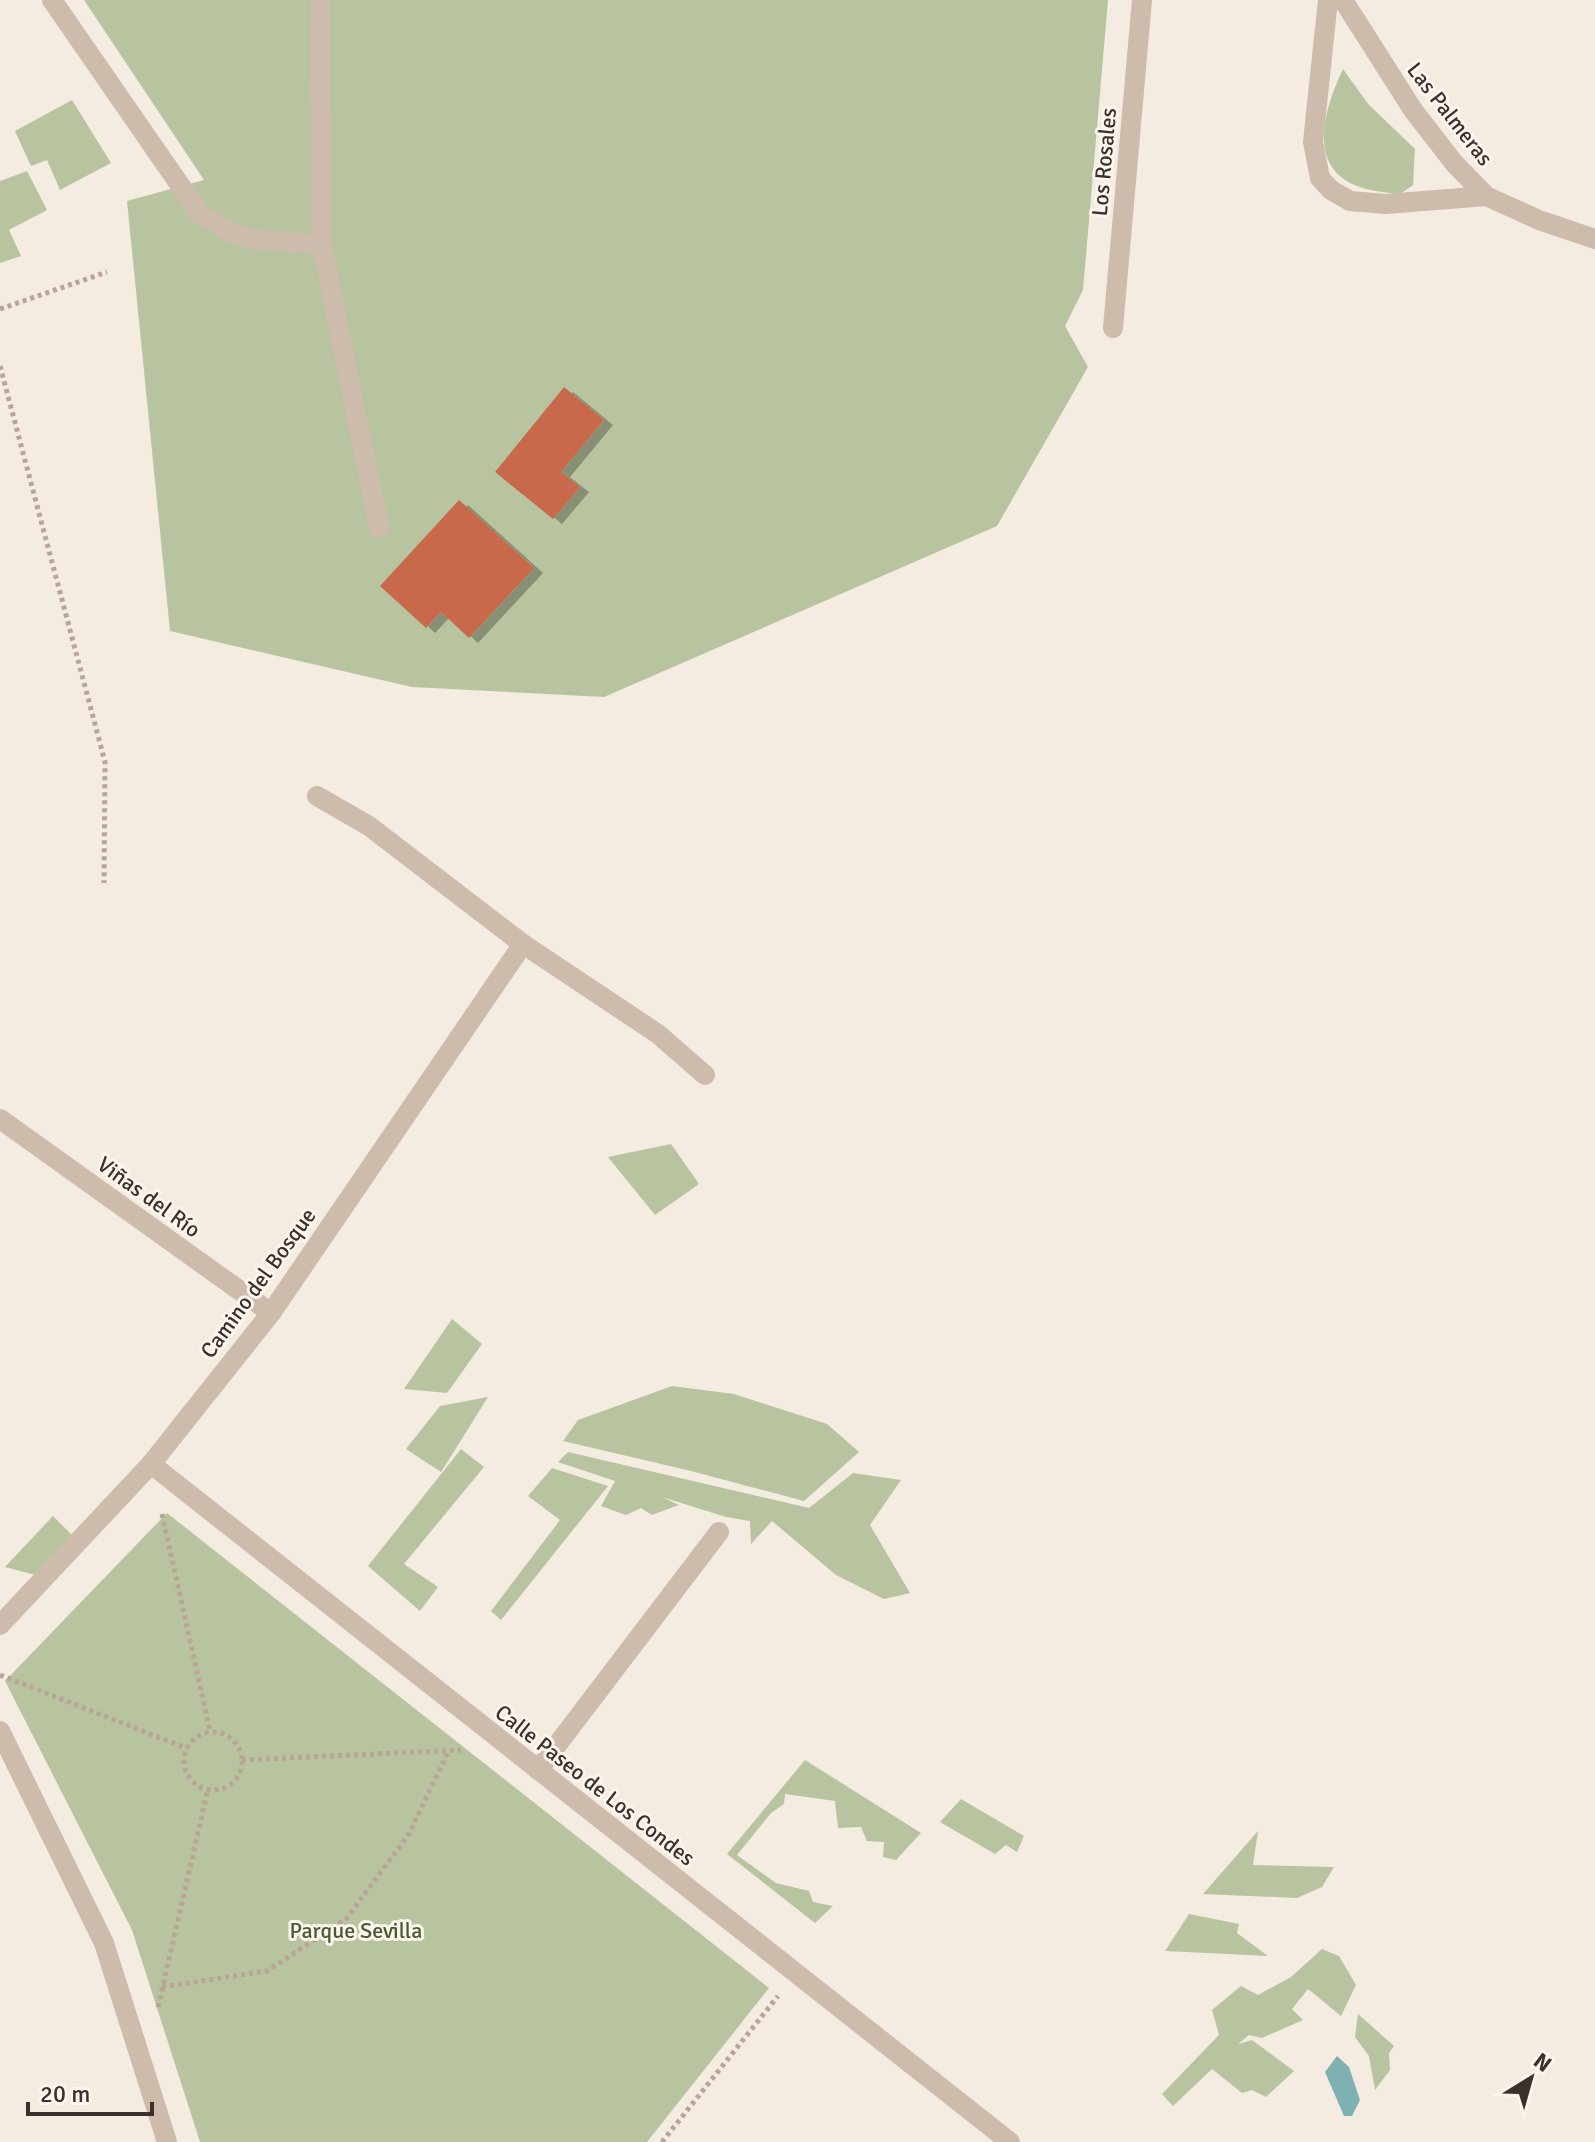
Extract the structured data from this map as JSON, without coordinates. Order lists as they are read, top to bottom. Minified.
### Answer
{"streets":{"street":["Las Palmeras","Los Rosales","Viñas del Río","Camino del Bosque","Calle Paseo de Los Condes"]},"crossings":[["Viñas del Río","Camino del Bosque"],["Camino del Bosque","Calle Paseo de Los Condes"]],"parks":["Parque Sevilla"],"scale_bar":"20 m","north":"top right"}
